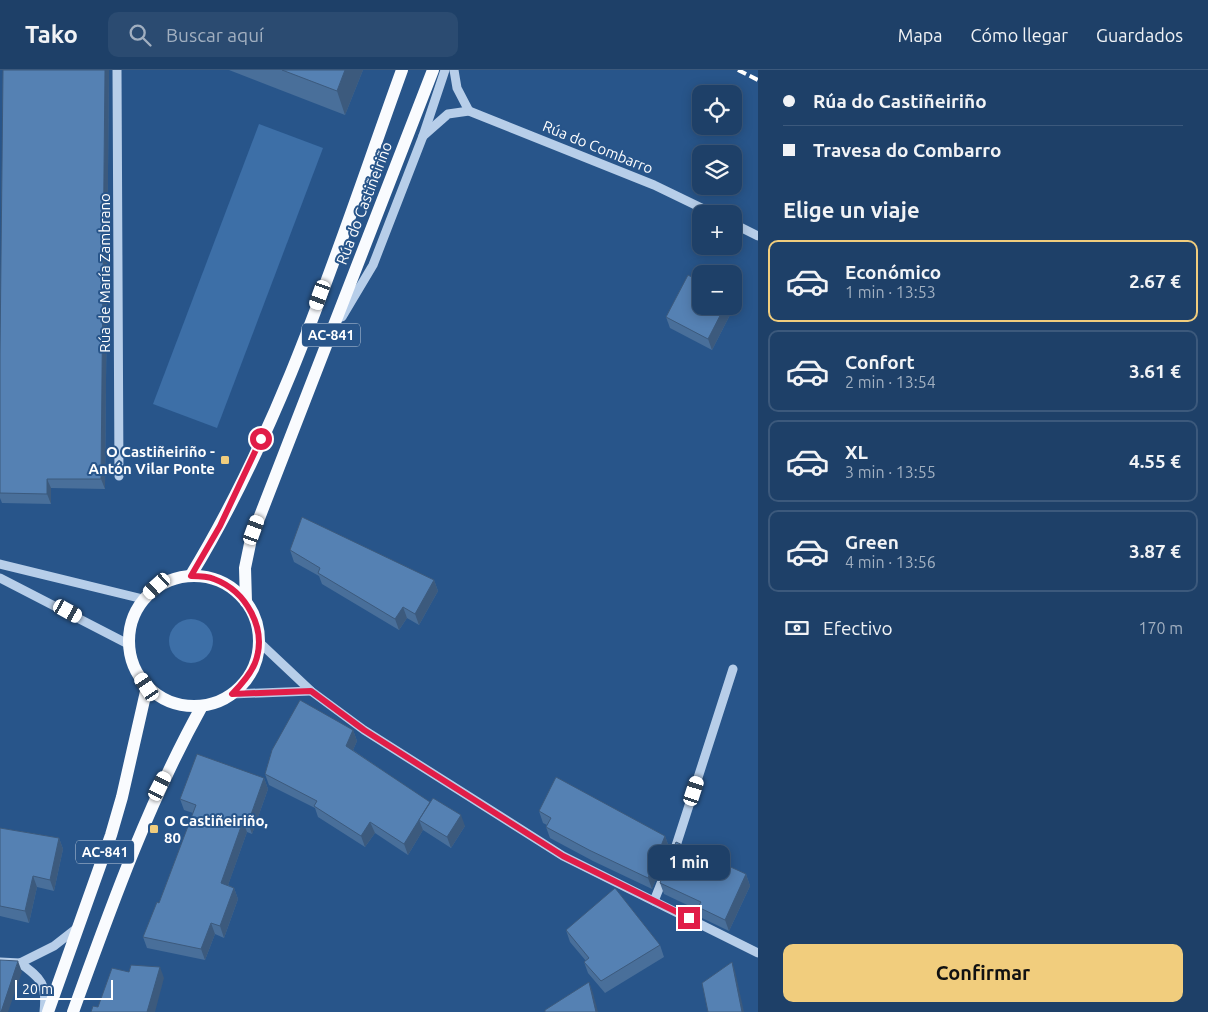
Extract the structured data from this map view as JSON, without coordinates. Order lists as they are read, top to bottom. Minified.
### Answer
{"streets":{"main road":["Rúa do Castiñeiriño","AC-841"],"street":["Rúa do Combarro","Rúa de María Zambrano"]},"crossings":[["Rúa do Castiñeiriño","AC-841"]],"places":{"transit":["O Castiñeiriño - Antón Vilar Ponte","O Castiñeiriño, 80"]},"scale_bar":"20 m","page":{"header":"Tako","search":"Buscar aquí","nav":["Mapa","Cómo llegar","Guardados"],"banner":["Rúa do Castiñeiriño","Travesa do Combarro"],"map_buttons":["+","−"],"heading":"Elige un viaje","list":[{"name":"Económico","note":"1 min · 13:53","value":"2.67 €"},{"name":"Confort","note":"2 min · 13:54","value":"3.61 €"},{"name":"XL","note":"3 min · 13:55","value":"4.55 €"},{"name":"Green","note":"4 min · 13:56","value":"3.87 €"}],"pay":["Efectivo","170 m"],"bubble":"1 min","buttons":"Confirmar","scale":"20 m"}}
